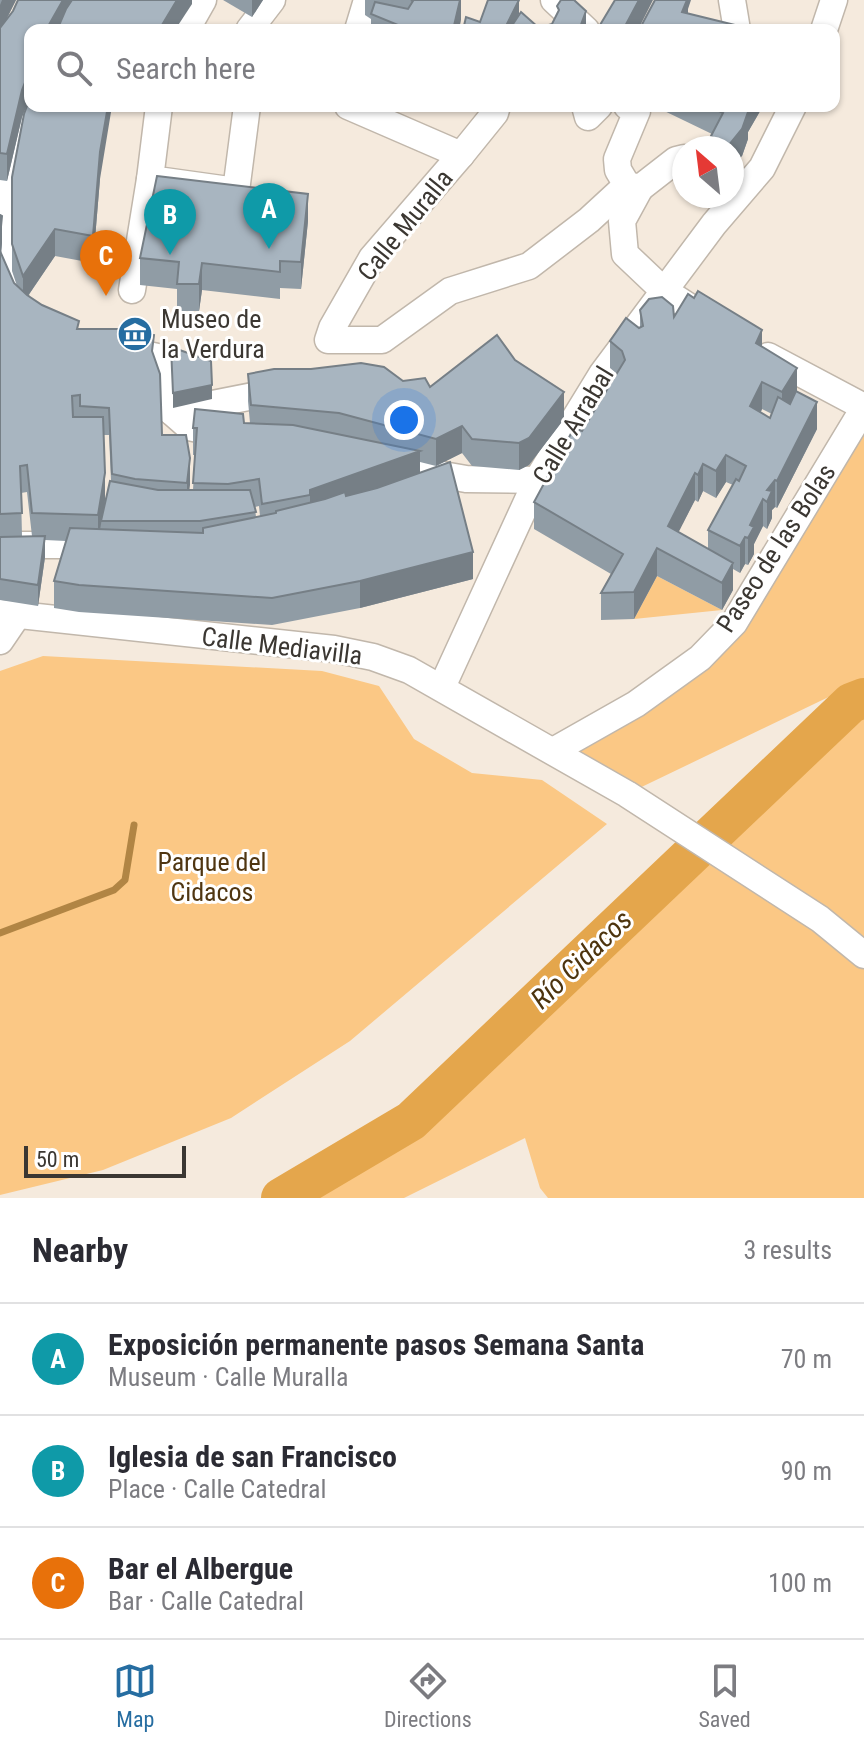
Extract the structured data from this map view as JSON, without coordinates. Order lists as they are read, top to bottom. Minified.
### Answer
{"streets":{"street":["Calle Muralla","Calle Arrabal","Paseo de las Bolas","Calle Mediavilla"]},"crossings":[["Calle Arrabal","Calle Mediavilla"],["Paseo de las Bolas","Calle Mediavilla"]],"water":["Río Cidacos"],"parks":["Parque del Cidacos"],"places":{"museum":["Museo de la Verdura"]},"scale_bar":"50 m","north":"top left","page":{"search":"Search here","pins":["A","B","C"],"scale":"50 m","heading":["Nearby","3 results"],"list":[{"mark":"A","name":"Exposición permanente pasos Semana Santa","note":"Museum · Calle Muralla","value":"70 m"},{"mark":"B","name":"Iglesia de san Francisco","note":"Place · Calle Catedral","value":"90 m"},{"mark":"C","name":"Bar el Albergue","note":"Bar · Calle Catedral","value":"100 m"}],"nav":["Map","Directions","Saved"]}}
